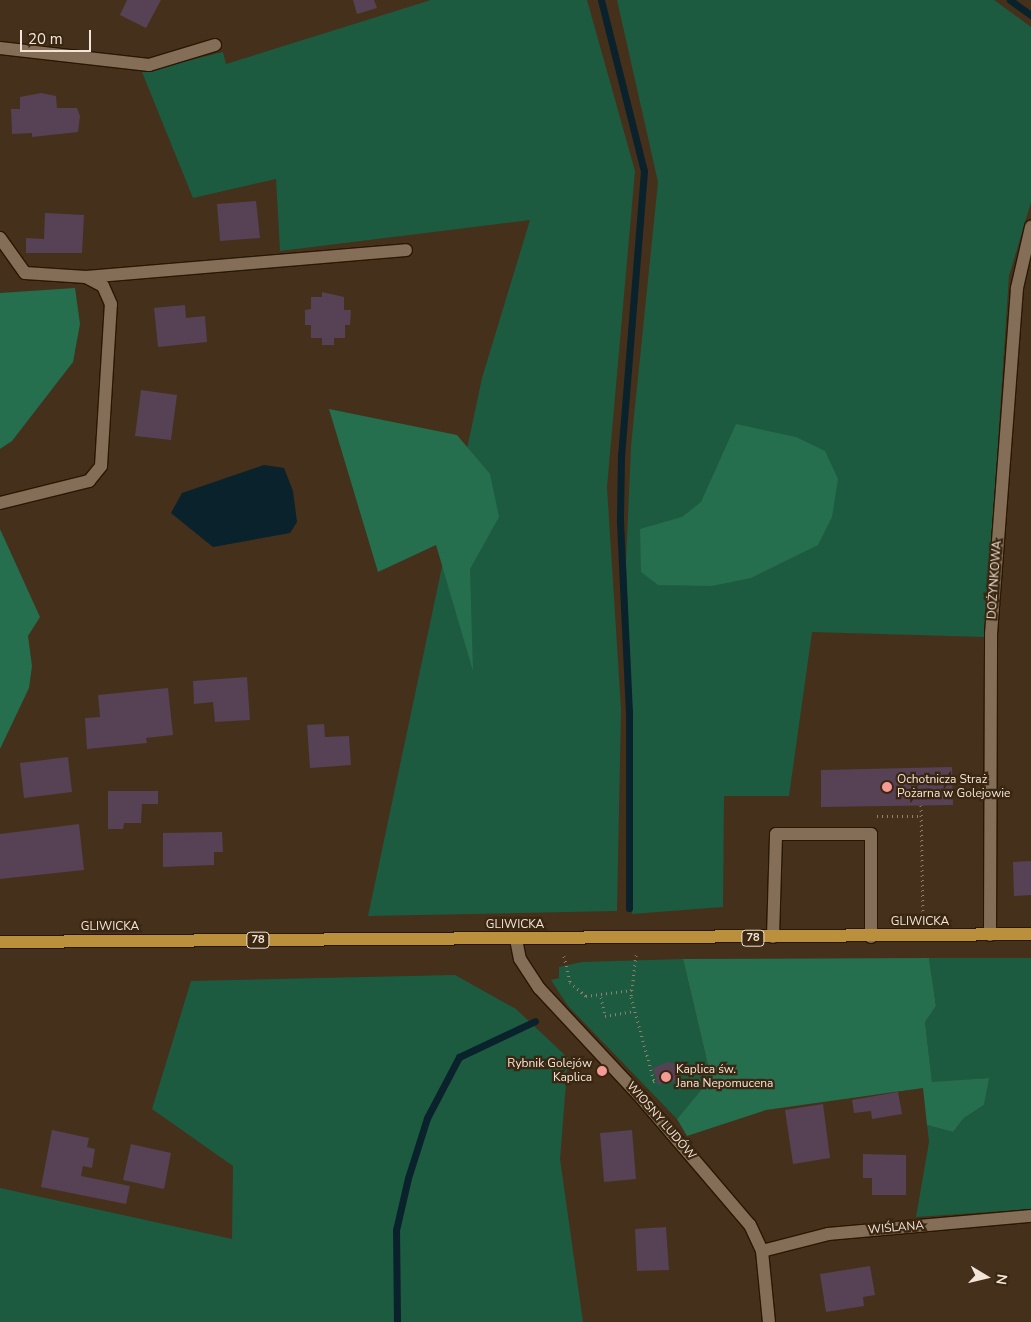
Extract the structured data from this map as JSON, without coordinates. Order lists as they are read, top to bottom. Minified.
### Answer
{"streets":{"main road":["GLIWICKA","78"],"street":["DOŻYNKOWA","WIOSNY LUDÓW","WIŚLANA"]},"crossings":[["DOŻYNKOWA","GLIWICKA"],["GLIWICKA","WIOSNY LUDÓW"],["WIOSNY LUDÓW","WIŚLANA"]],"places":["Ochotnicza Straż Pożarna w Golejowie","Rybnik Golejów Kaplica","Kaplica św. Jana Nepomucena"],"scale_bar":"20 m","north":"right"}
